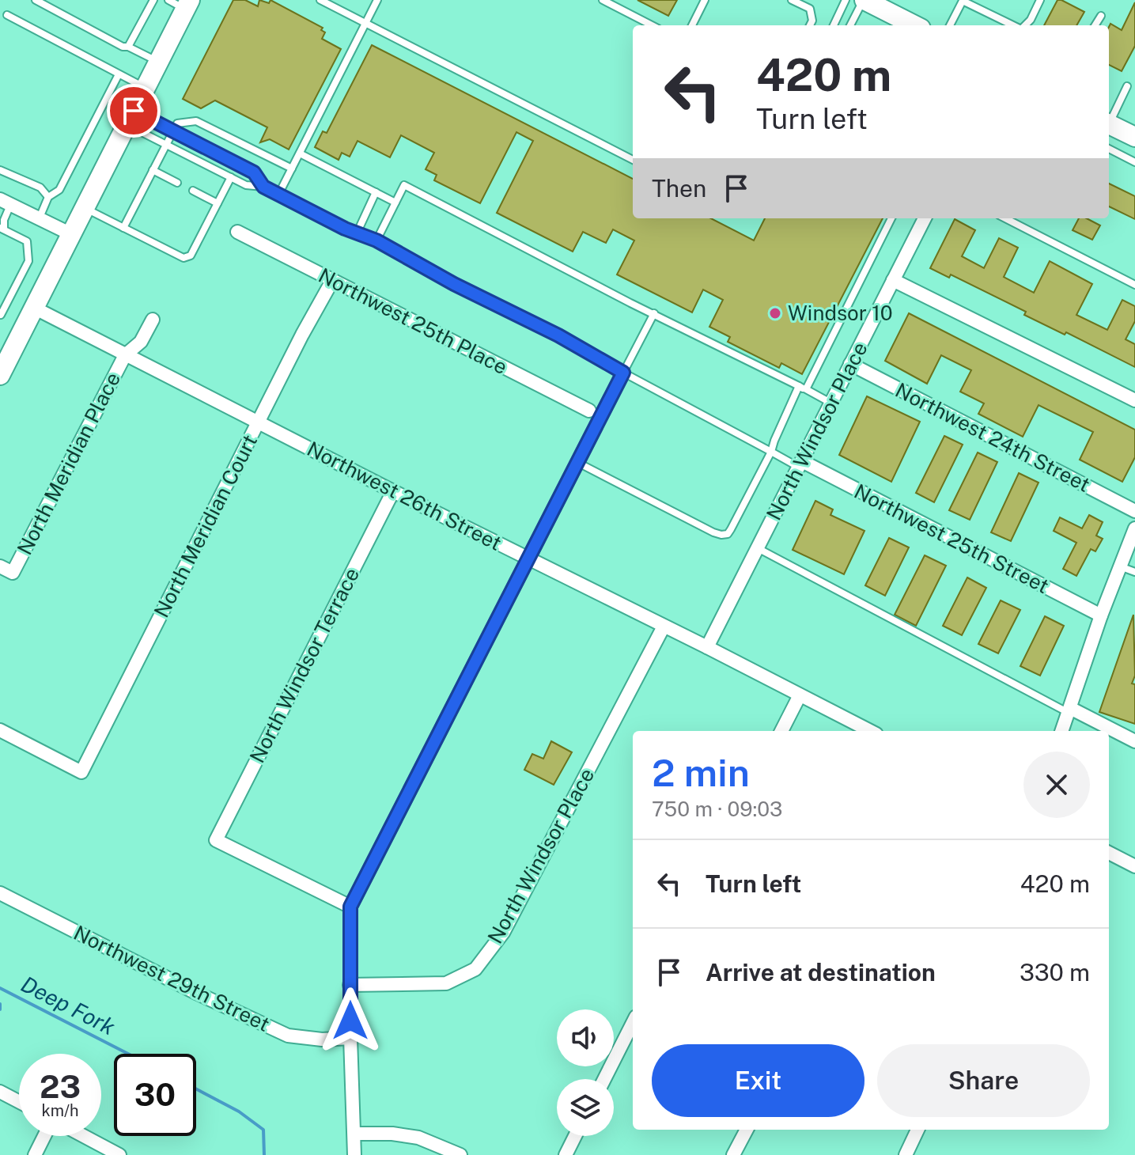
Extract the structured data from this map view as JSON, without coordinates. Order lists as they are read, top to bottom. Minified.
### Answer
{"streets":{"street":["Northwest 25th Place","North Windsor Place","Northwest 24th Street","North Meridian Place","Northwest 26th Street","North Meridian Court","Northwest 25th Street","North Windsor Terrace","Northwest 29th Street"]},"crossings":[["Northwest 25th Place","North Meridian Court"],["North Windsor Place","Northwest 24th Street"],["North Windsor Place","Northwest 26th Street"],["North Windsor Place","Northwest 25th Street"],["North Meridian Place","Northwest 26th Street"],["Northwest 26th Street","North Meridian Court"],["Northwest 26th Street","North Windsor Terrace"]],"water":["Deep Fork"],"places":["Windsor 10"],"page":{"turn":["420 m","Turn left"],"then":"Then","heading":["2 min","750 m · 09:03"],"list":[{"name":"Turn left","value":"420 m"},{"name":"Arrive at destination","value":"330 m"}],"buttons":["Exit","Share"],"speed":"23 km/h","limit":"30"}}
